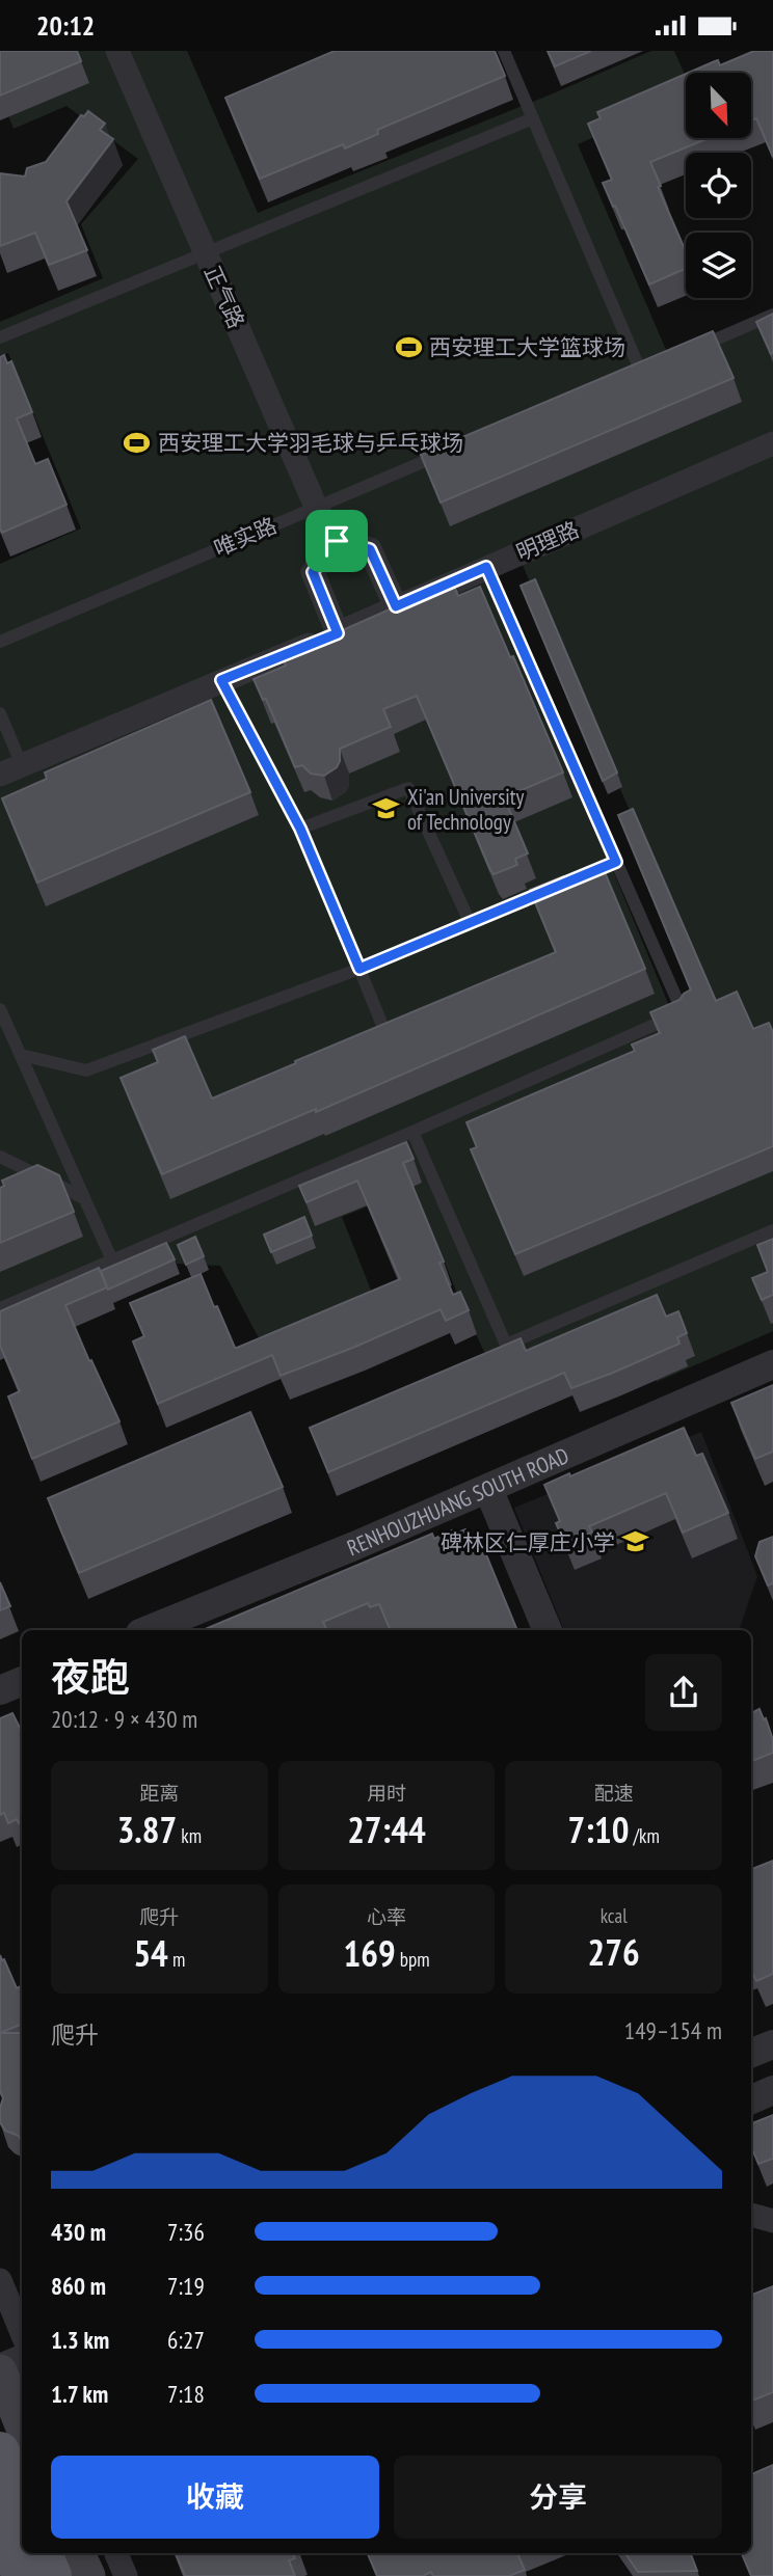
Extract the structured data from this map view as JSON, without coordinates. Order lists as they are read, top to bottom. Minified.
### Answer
{"streets":{"street":["正气路","明理路","RENHOUZHUANG SOUTH ROAD"],"lane":["唯实路"]},"crossings":[["正气路","唯实路"]],"places":{"sports":["西安理工大学篮球场","西安理工大学羽毛球与乒乓球场"],"school or university":["Xi'an University of Technology","碑林区仁厚庄小学"]},"north":"bottom right","page":{"status":"20:12","heading":["夜跑","20:12 · 9 × 430 m"],"stats":[["距离","3.87 km"],["用时","27:44"],["配速","7:10 /km"],["爬升","54 m"],["心率","169 bpm"],["kcal","276"]],"chart":["爬升","149–154 m"],"list":[{"name":"430 m","note":"7:36"},{"name":"860 m","note":"7:19"},{"name":"1.3 km","note":"6:27"},{"name":"1.7 km","note":"7:18"}],"buttons":["收藏","分享"]}}
